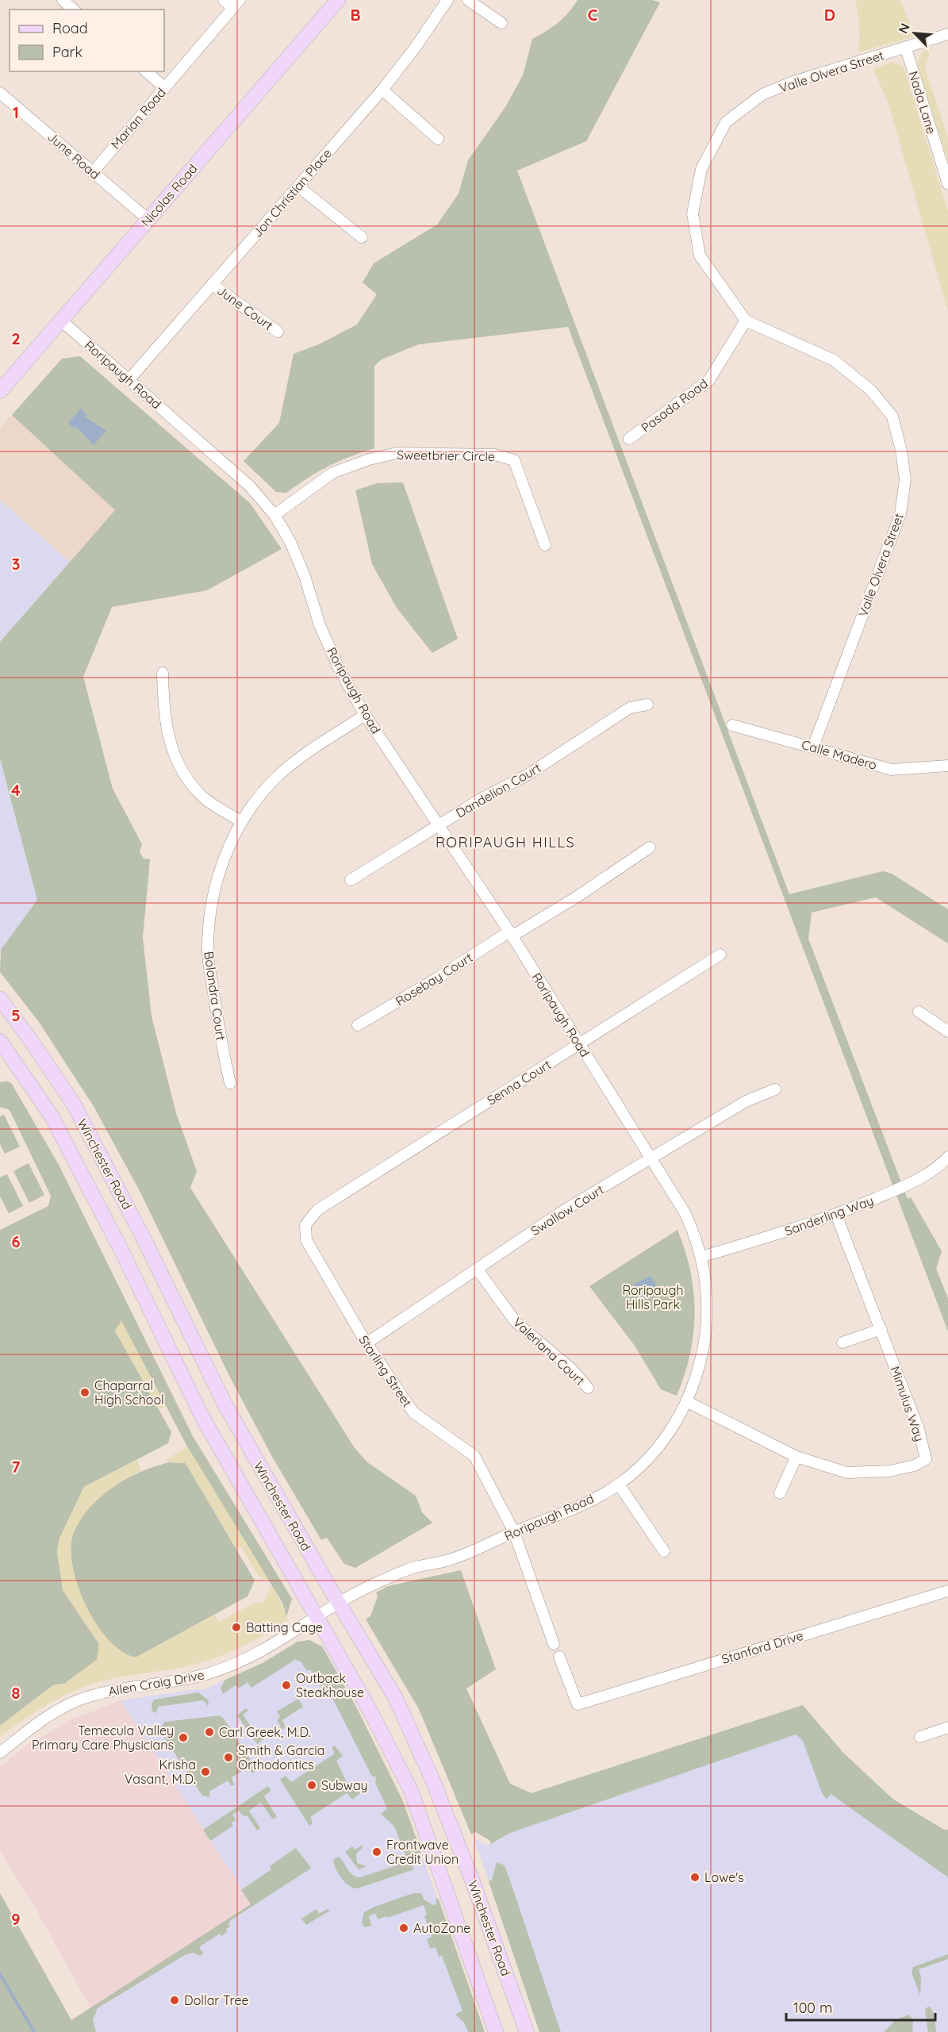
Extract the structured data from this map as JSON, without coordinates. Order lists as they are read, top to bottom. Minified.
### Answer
{"streets":{"main road":["Nicolas Road","Winchester Road"],"street":["Valle Olvera Street","Nada Lane","Marian Road","June Road","Jon Christian Place","June Court","Roripaugh Road","Pasada Road","Sweetbrier Circle","Calle Madero","Dandelion Court","Rosebay Court","Bolandra Court","Senna Court","Swallow Court","Sanderling Way","Valeriana Court","Starling Street","Mimulus Way","Stanford Drive","Allen Craig Drive"]},"crossings":[["Valle Olvera Street","Nada Lane"],["Valle Olvera Street","Pasada Road"],["Valle Olvera Street","Calle Madero"],["Marian Road","June Road"],["June Road","Nicolas Road"],["Jon Christian Place","June Court"],["Jon Christian Place","Roripaugh Road"],["Nicolas Road","Roripaugh Road"],["Roripaugh Road","Sweetbrier Circle"],["Roripaugh Road","Dandelion Court"],["Roripaugh Road","Rosebay Court"],["Roripaugh Road","Bolandra Court"],["Roripaugh Road","Senna Court"],["Roripaugh Road","Winchester Road"],["Roripaugh Road","Swallow Court"],["Roripaugh Road","Sanderling Way"],["Roripaugh Road","Starling Street"],["Roripaugh Road","Mimulus Way"],["Roripaugh Road","Allen Craig Drive"],["Senna Court","Starling Street"],["Winchester Road","Allen Craig Drive"],["Swallow Court","Valeriana Court"],["Swallow Court","Starling Street"],["Sanderling Way","Mimulus Way"]],"districts":["RORIPAUGH HILLS"],"parks":["Roripaugh Hills Park"],"places":["Chaparral High School","Batting Cage","Outback Steakhouse","Carl Greek, M.D.","Temecula Valley Primary Care Physicians","Smith & Garcia Orthodontics","Krisha Vasant, M.D.","Subway","Frontwave Credit Union","Lowe's","AutoZone","Dollar Tree"],"legend":["Road","Park"],"scale_bar":"100 m","north":"top left","grid":{"columns":["B","C","D"],"rows":["1","2","3","4","5","6","7","8","9"]}}
